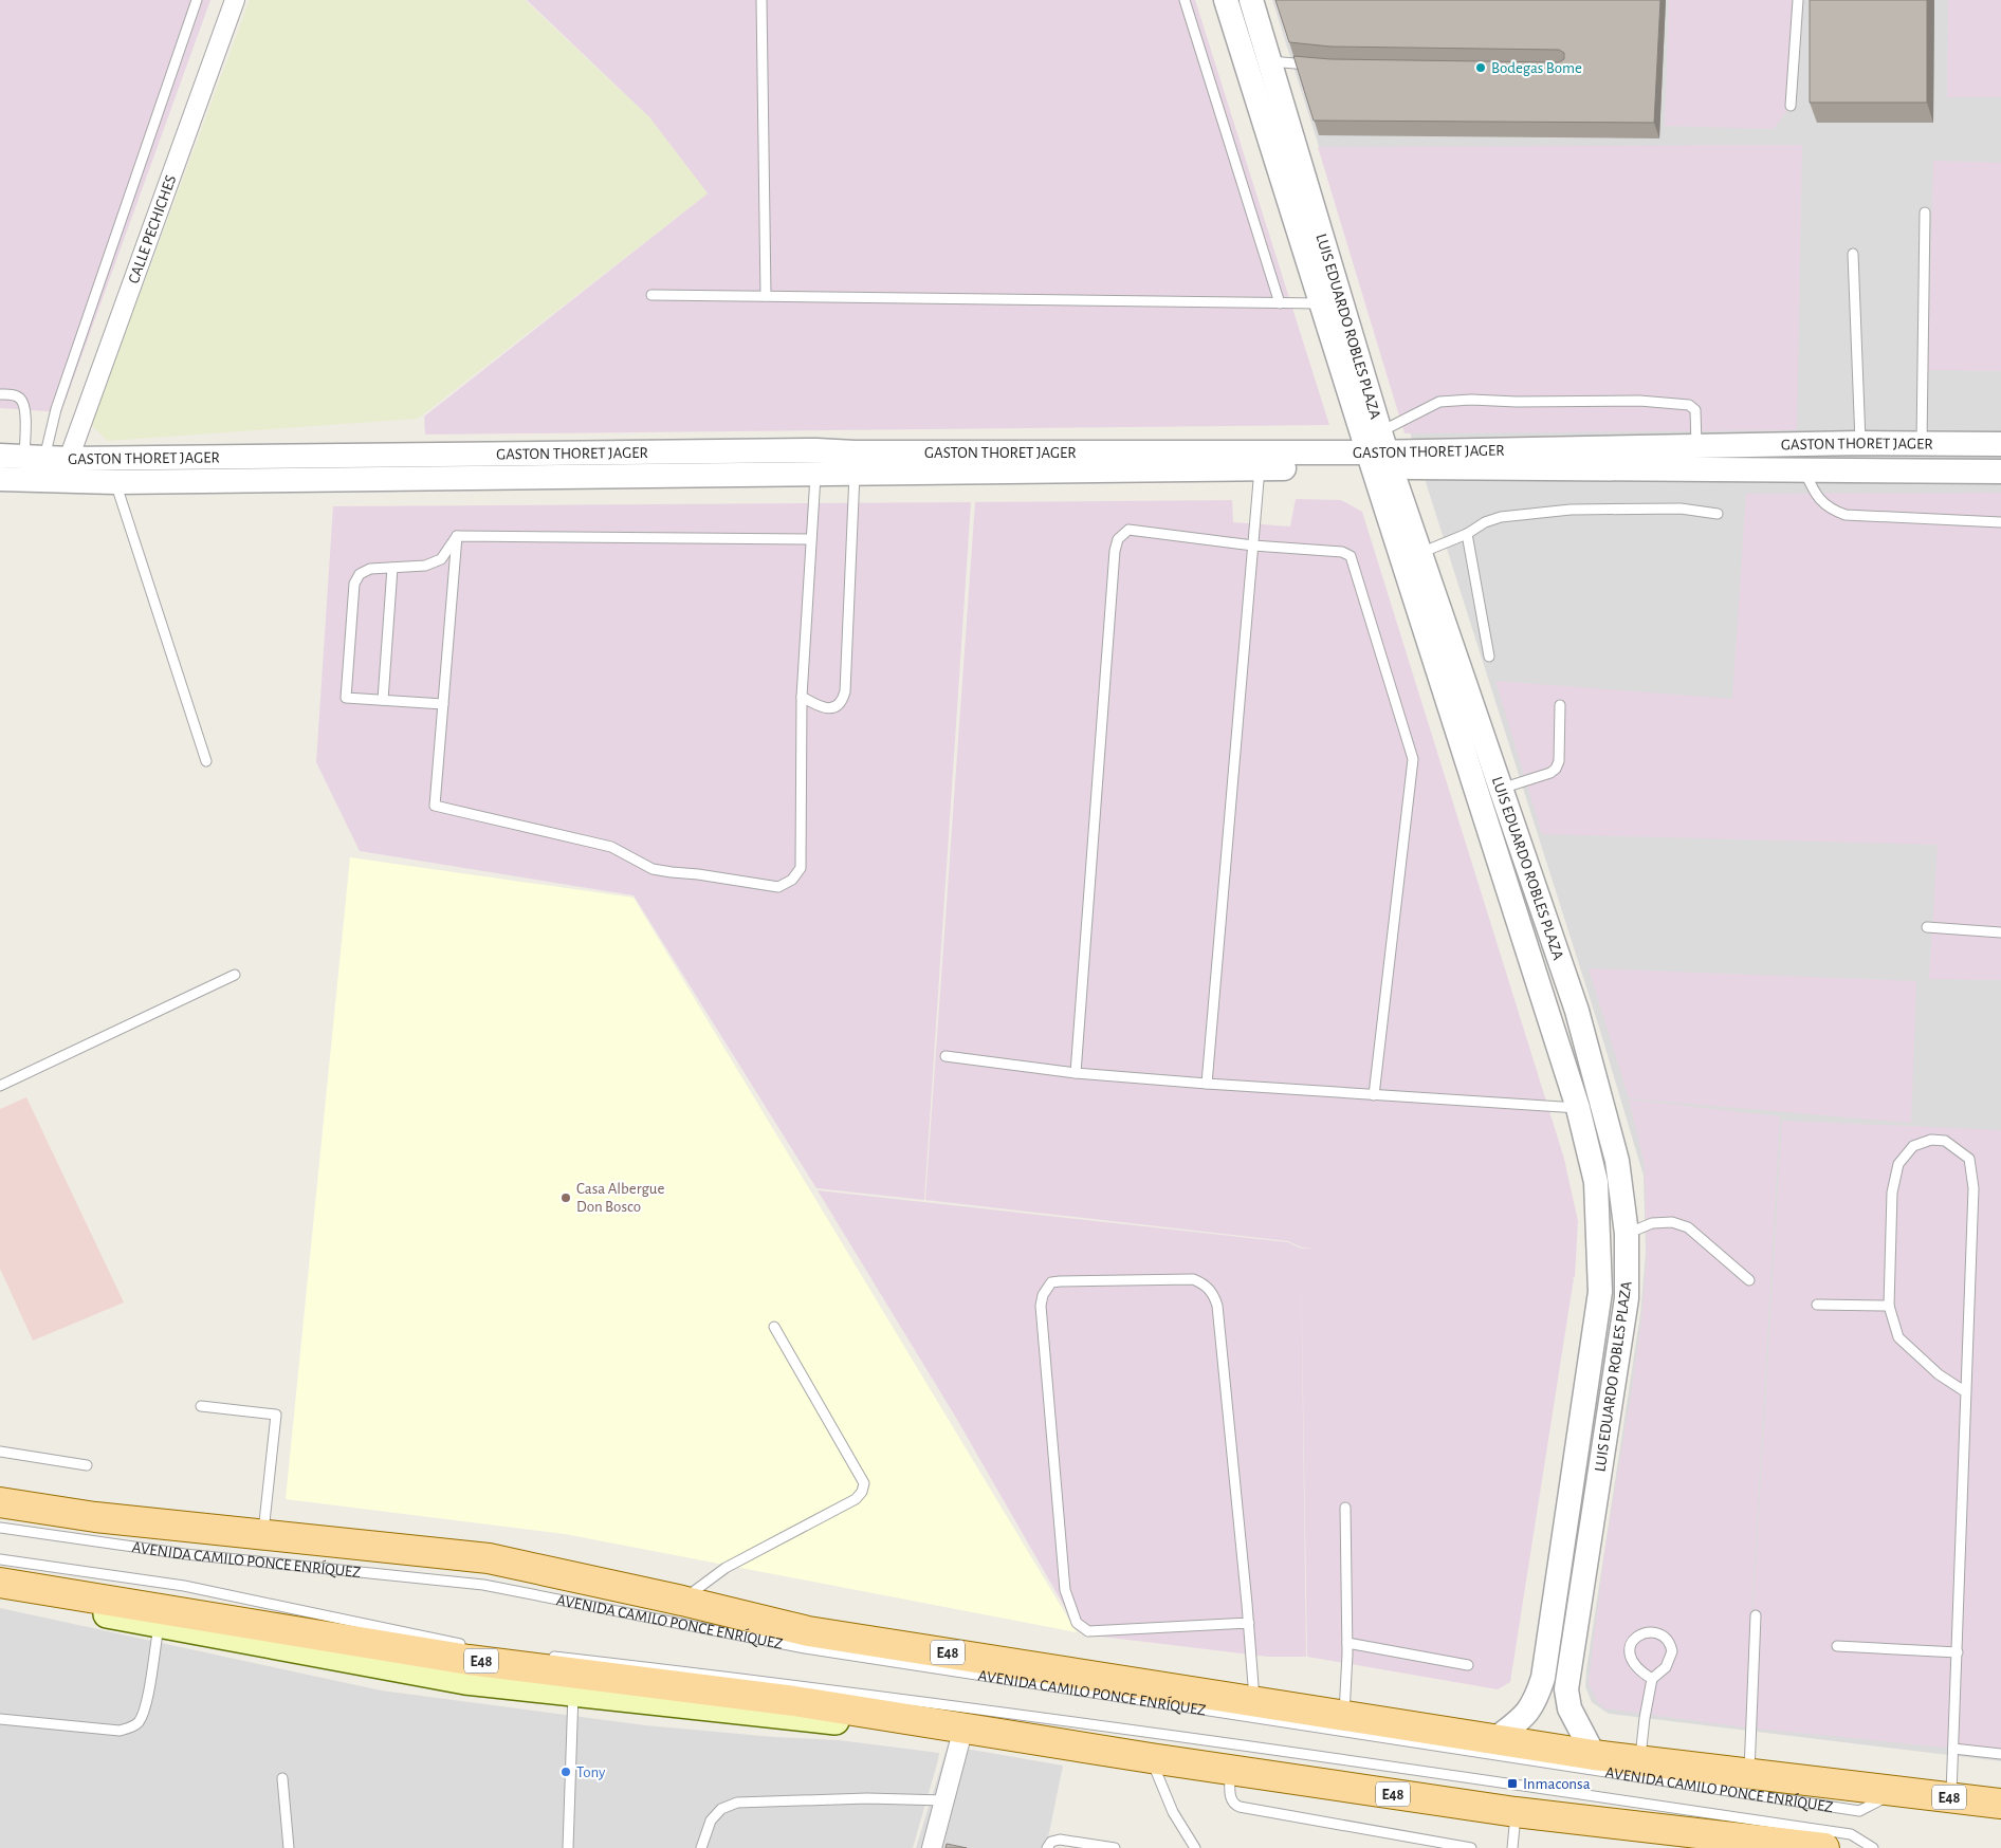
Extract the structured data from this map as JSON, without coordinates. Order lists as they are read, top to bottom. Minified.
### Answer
{"streets":{"main road":["AVENIDA CAMILO PONCE ENRÍQUEZ","E48"],"street":["CALLE PECHICHES","LUIS EDUARDO ROBLES PLAZA","GASTON THORET JAGER"]},"crossings":[["CALLE PECHICHES","GASTON THORET JAGER"],["LUIS EDUARDO ROBLES PLAZA","GASTON THORET JAGER"],["LUIS EDUARDO ROBLES PLAZA","AVENIDA CAMILO PONCE ENRÍQUEZ"]],"places":{"other":["Bodegas Bome","Casa Albergue Don Bosco","Tony"],"transit":["Inmaconsa"]}}
